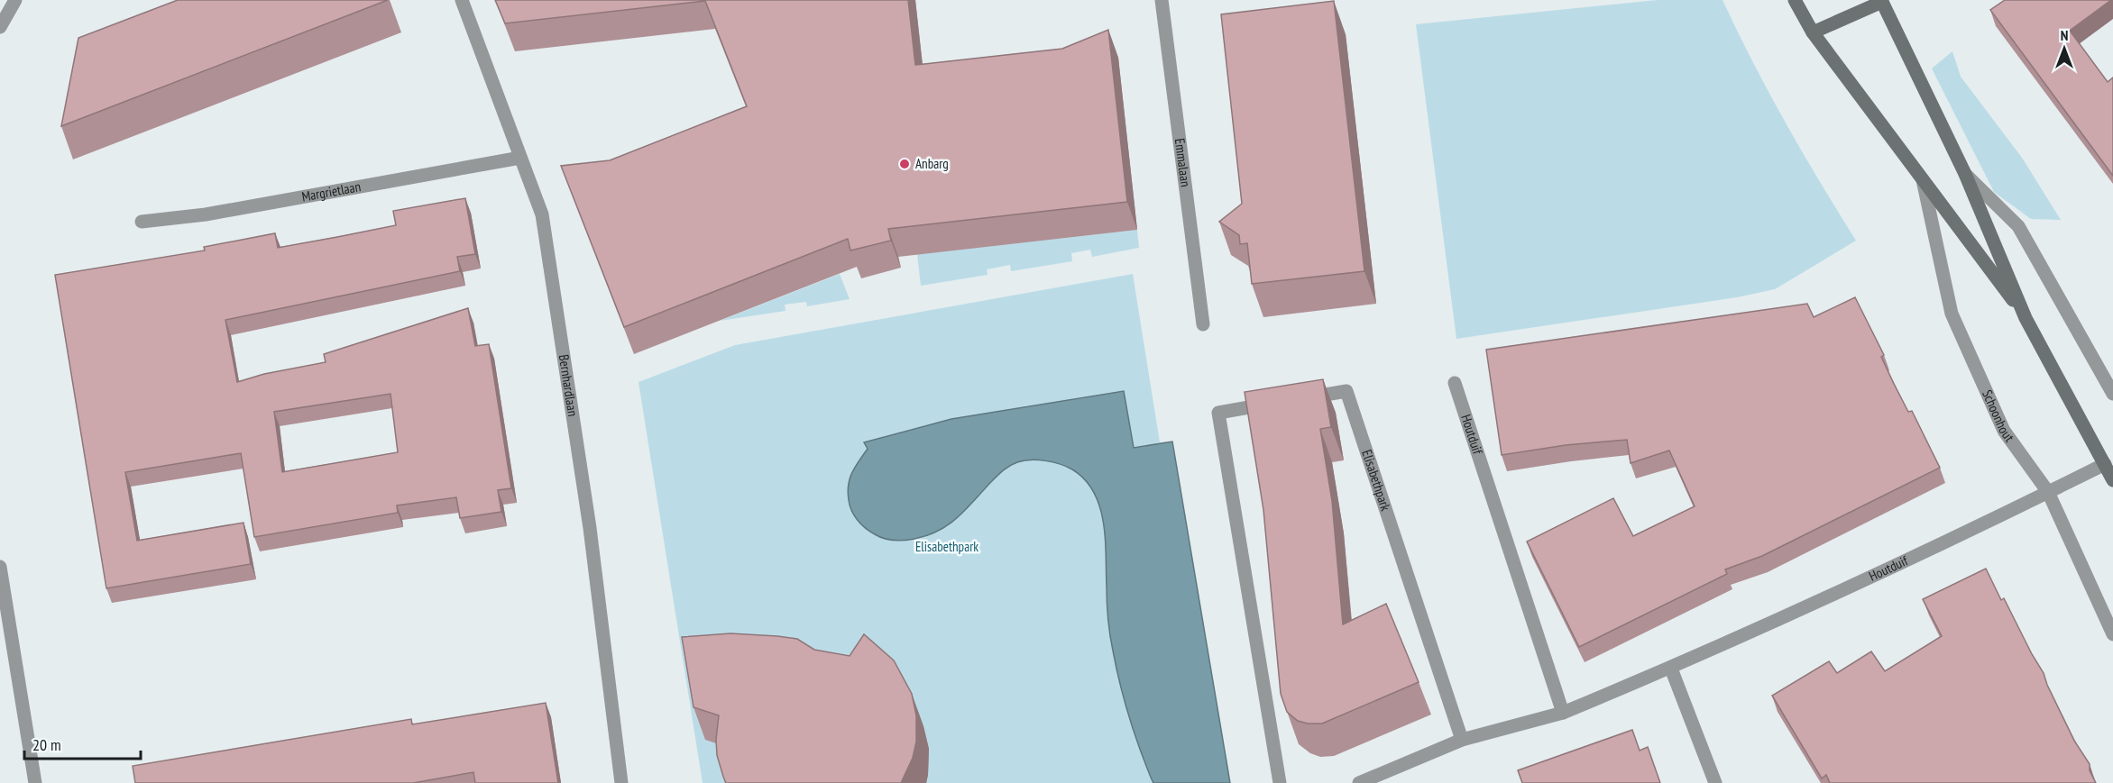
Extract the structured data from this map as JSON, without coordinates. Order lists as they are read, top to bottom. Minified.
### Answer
{"streets":{"main road":["Schoonhout"],"street":["Emmalaan","Margrietlaan","Bernhardlaan","Houtduif","Elisabethpark"]},"crossings":[["Margrietlaan","Bernhardlaan"],["Schoonhout","Houtduif"]],"parks":["Elisabethpark"],"places":["Anbarg"],"scale_bar":"20 m","north":"top"}
